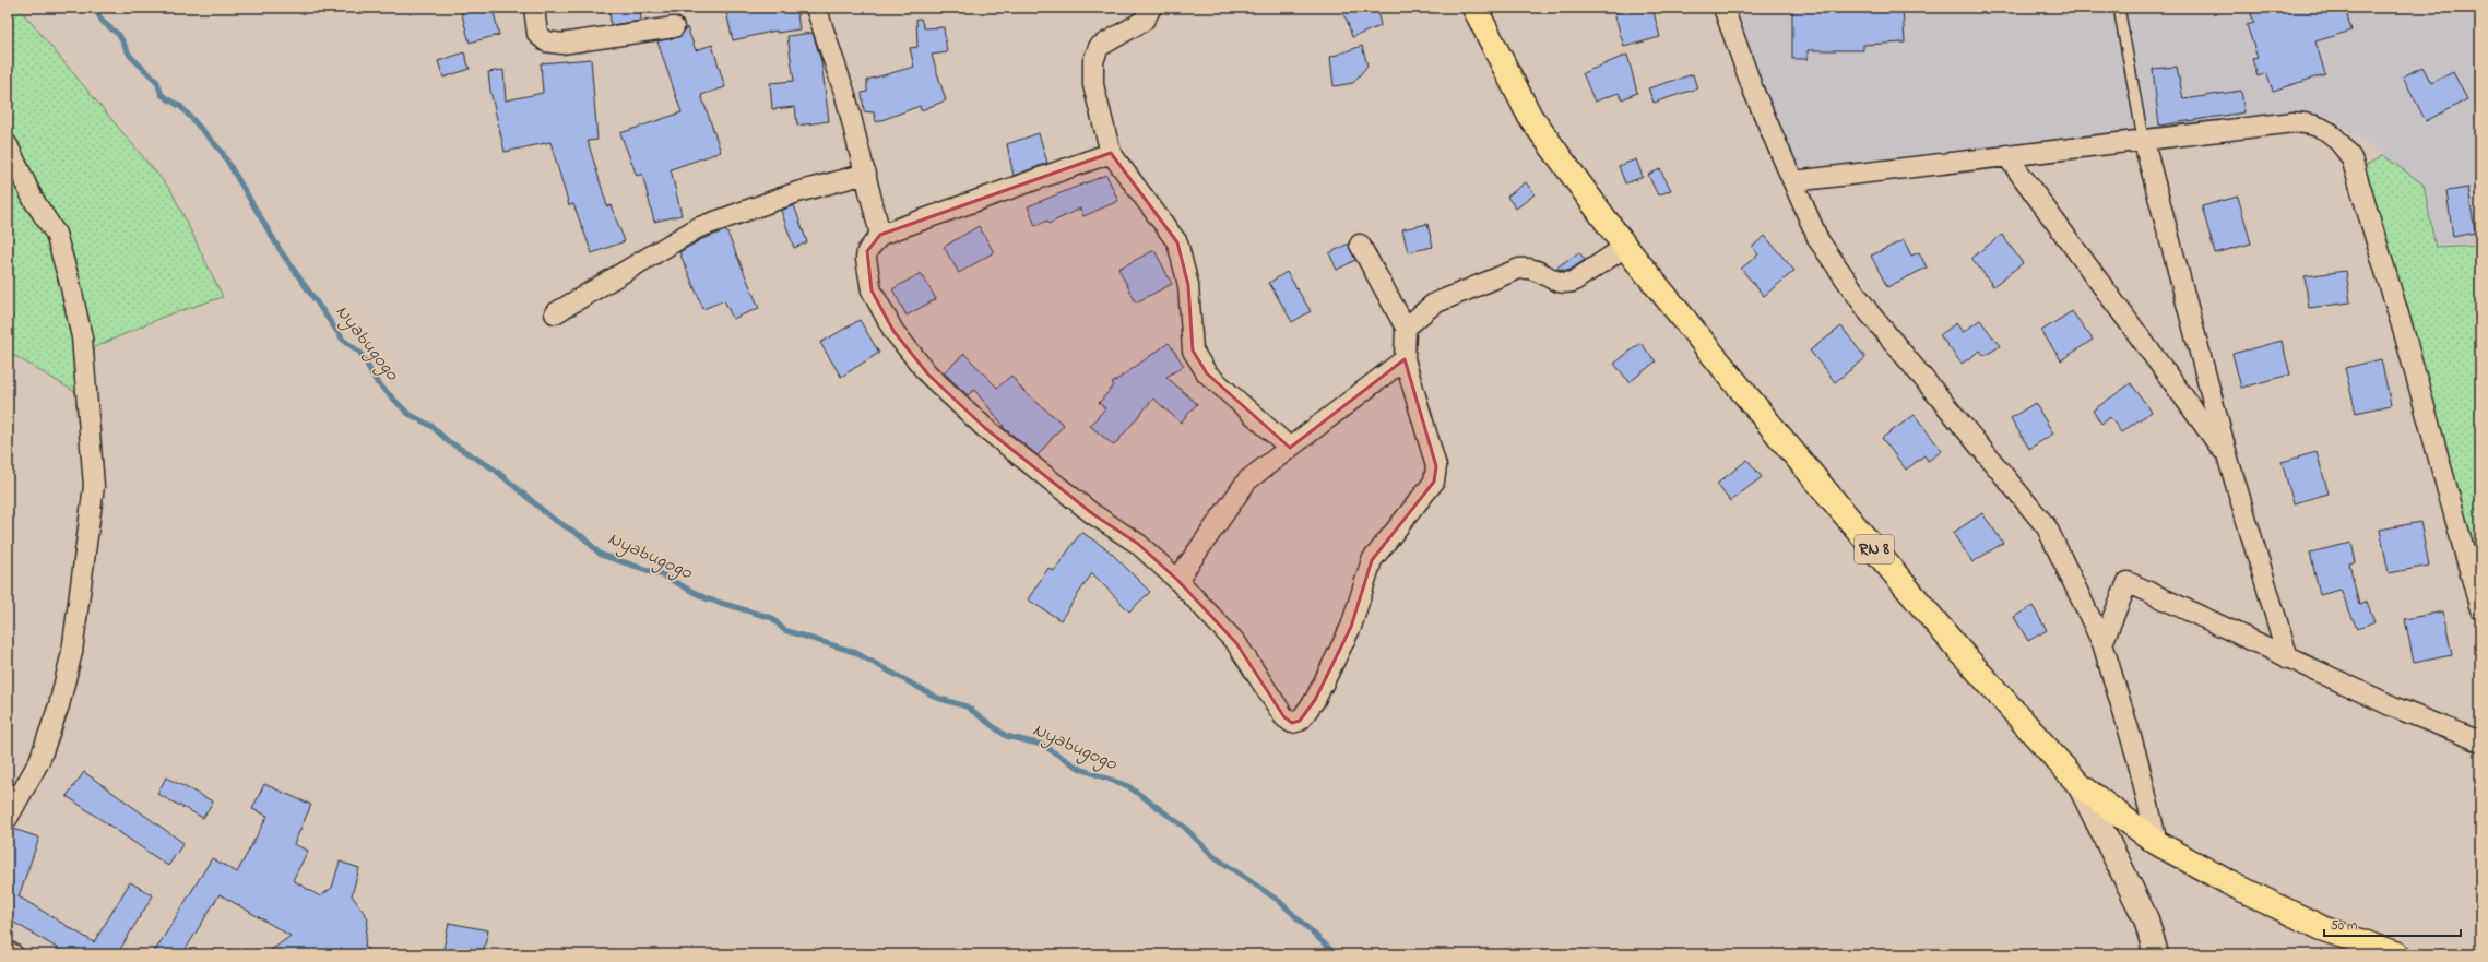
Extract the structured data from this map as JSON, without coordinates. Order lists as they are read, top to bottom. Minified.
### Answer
{"streets":{"main road":["RN 8"]},"water":["Nyabugogo"],"scale_bar":"50 m"}
